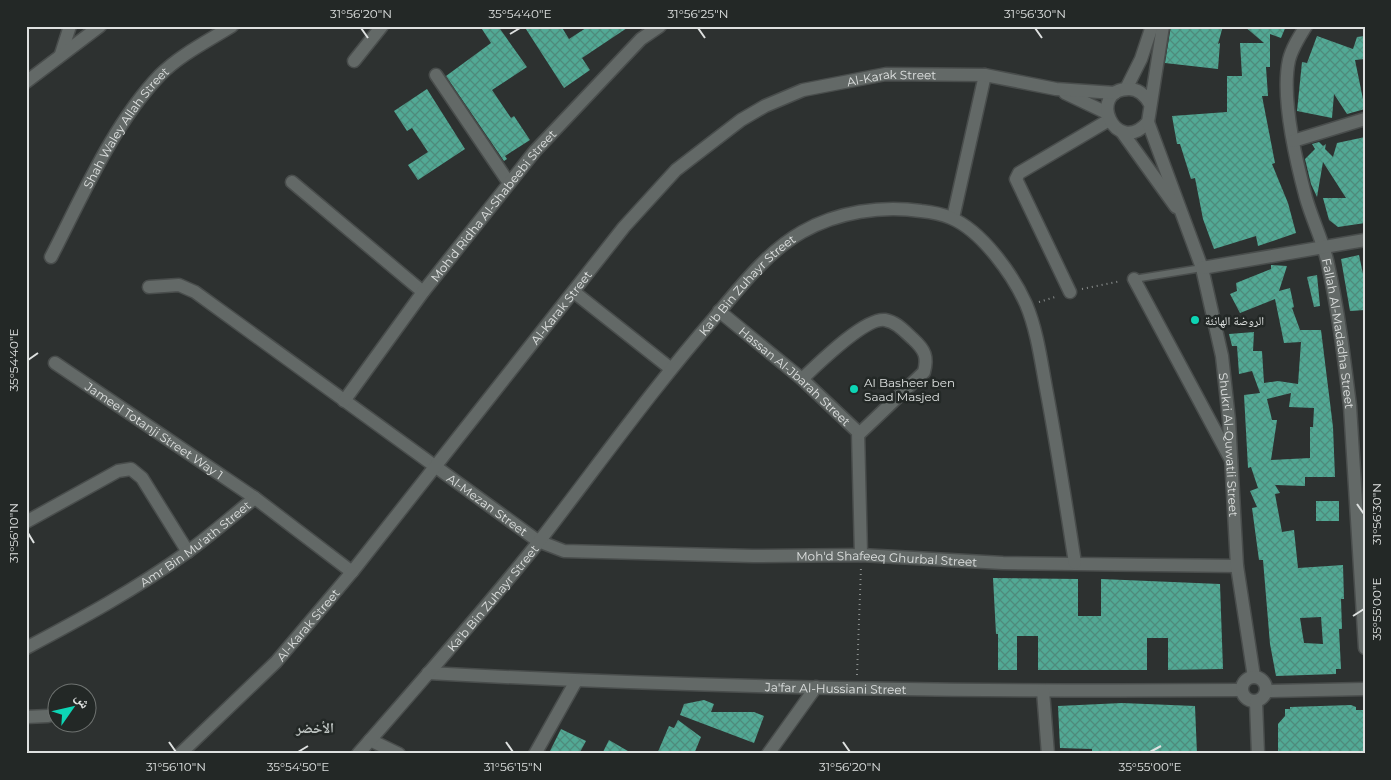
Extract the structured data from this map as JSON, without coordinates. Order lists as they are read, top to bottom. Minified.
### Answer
{"streets":{"street":["Al-Karak Street","Shah Waley Allah Street","Moh'd Ridha Al-Shabeebi Street","Ka'b Bin Zuhayr Street","Fallah Al-Madadha Street","Hassan Al-Jbarah Street","Jameel Totanji Street Way 1","Shukri Al-Quwatli Street","Al-Mezan Street","Amr Bin Mu'ath Street","Moh'd Shafeeq Ghurbal Street","Ja'far Al-Hussiani Street"]},"crossings":[["Al-Karak Street","Shukri Al-Quwatli Street"],["Al-Karak Street","Al-Mezan Street"],["Al-Karak Street","Amr Bin Mu'ath Street"],["Ka'b Bin Zuhayr Street","Hassan Al-Jbarah Street"],["Ka'b Bin Zuhayr Street","Al-Mezan Street"],["Ka'b Bin Zuhayr Street","Moh'd Shafeeq Ghurbal Street"],["Ka'b Bin Zuhayr Street","Ja'far Al-Hussiani Street"],["Hassan Al-Jbarah Street","Moh'd Shafeeq Ghurbal Street"],["Jameel Totanji Street Way 1","Amr Bin Mu'ath Street"],["Shukri Al-Quwatli Street","Moh'd Shafeeq Ghurbal Street"],["Shukri Al-Quwatli Street","Ja'far Al-Hussiani Street"],["Al-Mezan Street","Moh'd Shafeeq Ghurbal Street"]],"districts":["الأخضر"],"places":["الروضة الهانئة","Al Basheer ben Saad Masjed"],"north":"top right","coordinates":["31°56'20\"N","35°54'40\"E","31°56'25\"N","31°56'30\"N","31°56'10\"N","35°55'00\"E","35°54'50\"E","31°56'15\"N"]}
